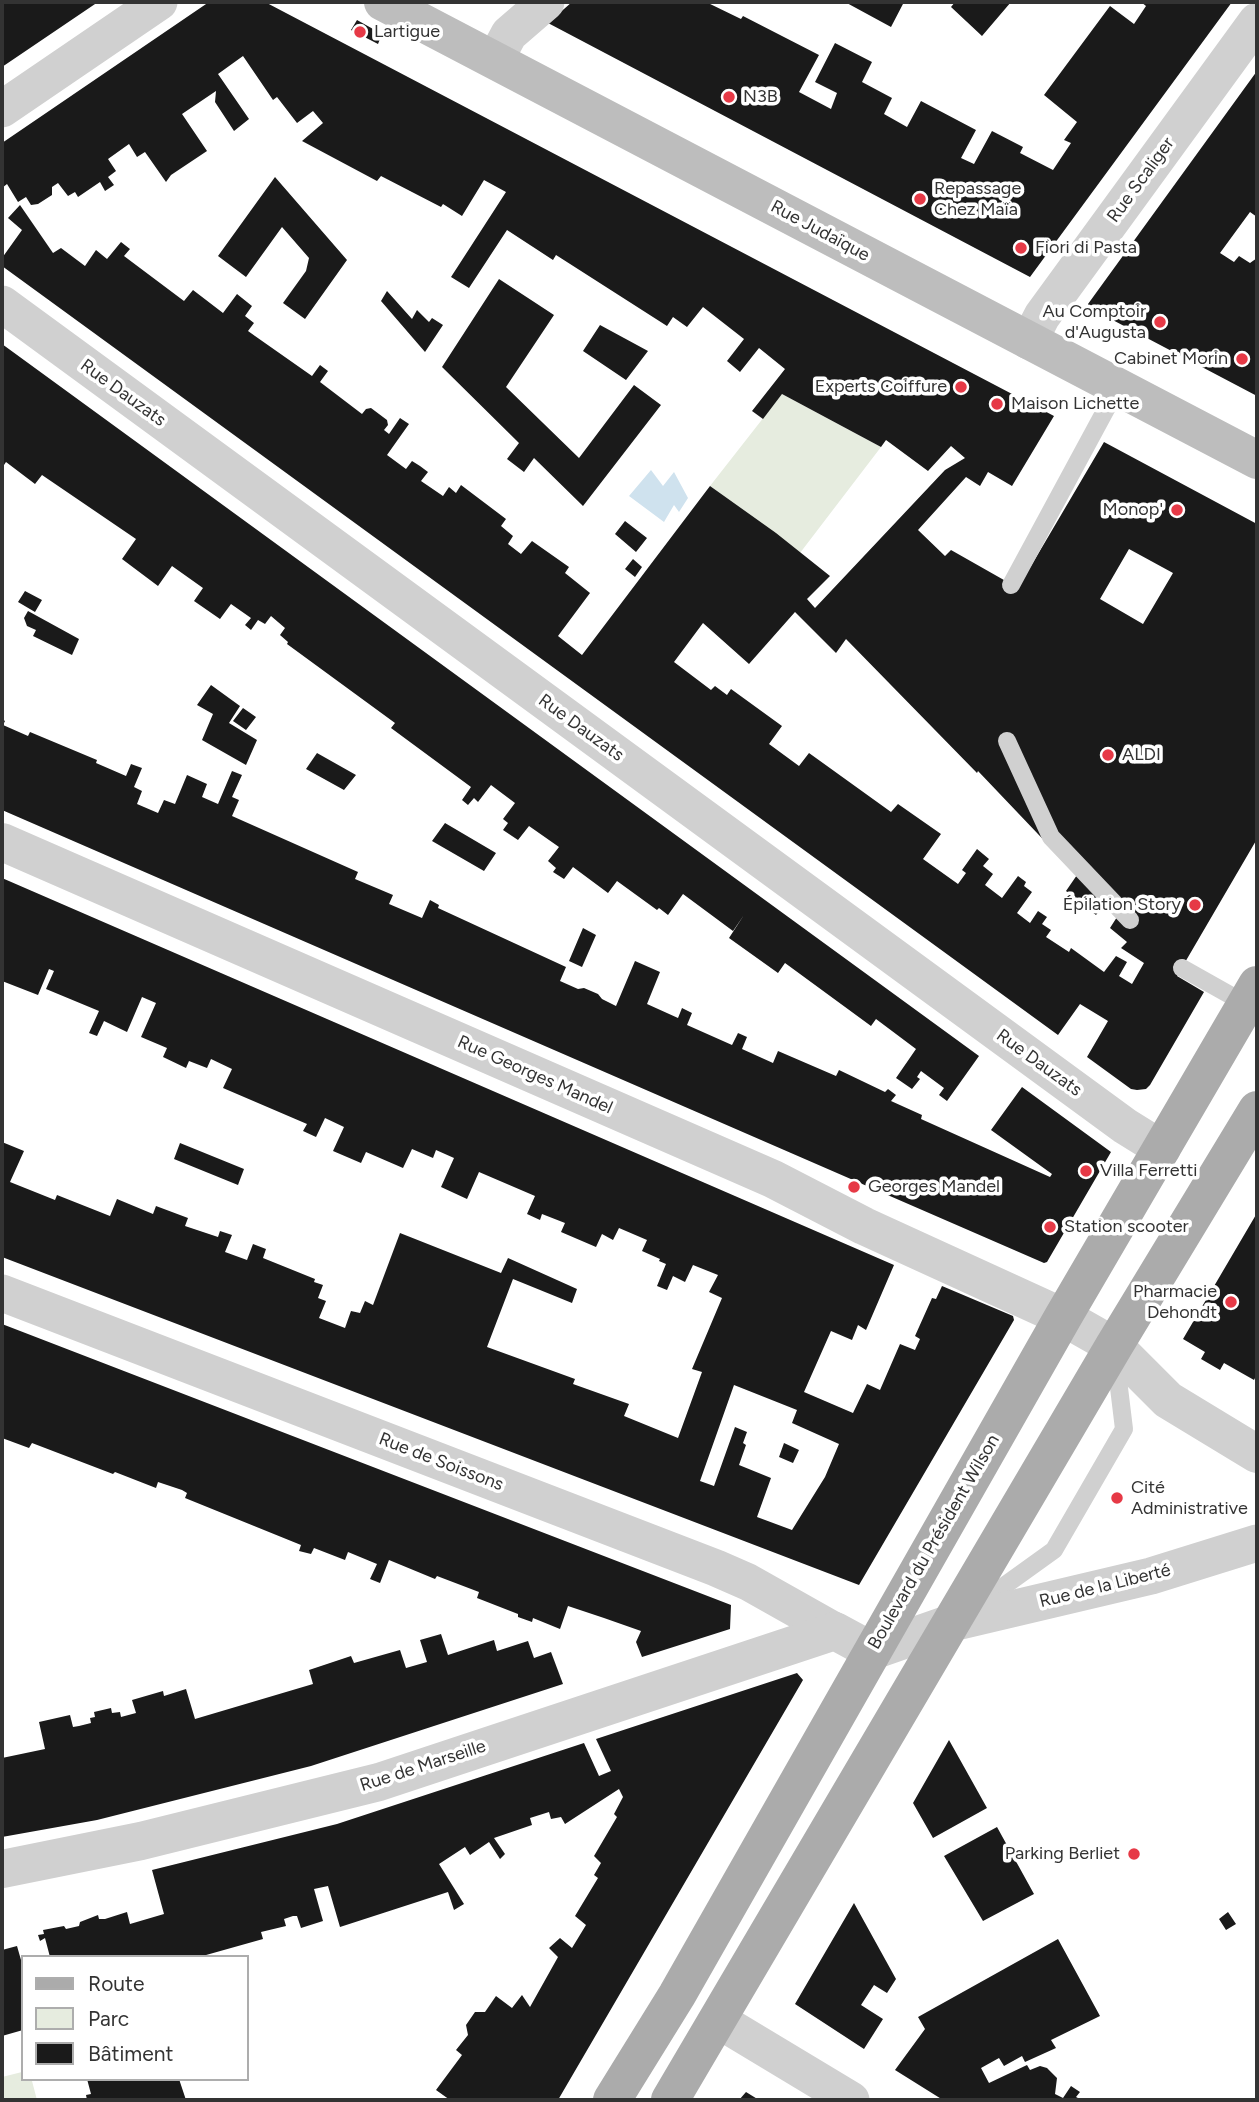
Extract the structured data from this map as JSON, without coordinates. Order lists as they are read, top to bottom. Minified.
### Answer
{"streets":{"main road":["Rue Judaïque","Boulevard du Président Wilson"],"street":["Rue Scaliger","Rue Dauzats","Rue Georges Mandel","Rue de Soissons","Rue de la Liberté","Rue de Marseille"]},"crossings":[["Rue Scaliger","Rue Judaïque"],["Rue Dauzats","Boulevard du Président Wilson"],["Rue Georges Mandel","Boulevard du Président Wilson"],["Rue de Soissons","Boulevard du Président Wilson"],["Rue de Soissons","Rue de Marseille"]],"places":["Lartigue","N3B","Repassage Chez Maïa","Fiori di Pasta","Au Comptoir d'Augusta","Cabinet Morin","Experts Coiffure","Maison Lichette","Monop'","ALDI","Épilation Story","Villa Ferretti","Georges Mandel","Station scooter","Pharmacie Dehondt","Cité Administrative","Parking Berliet"],"legend":["Route","Parc","Bâtiment"]}
